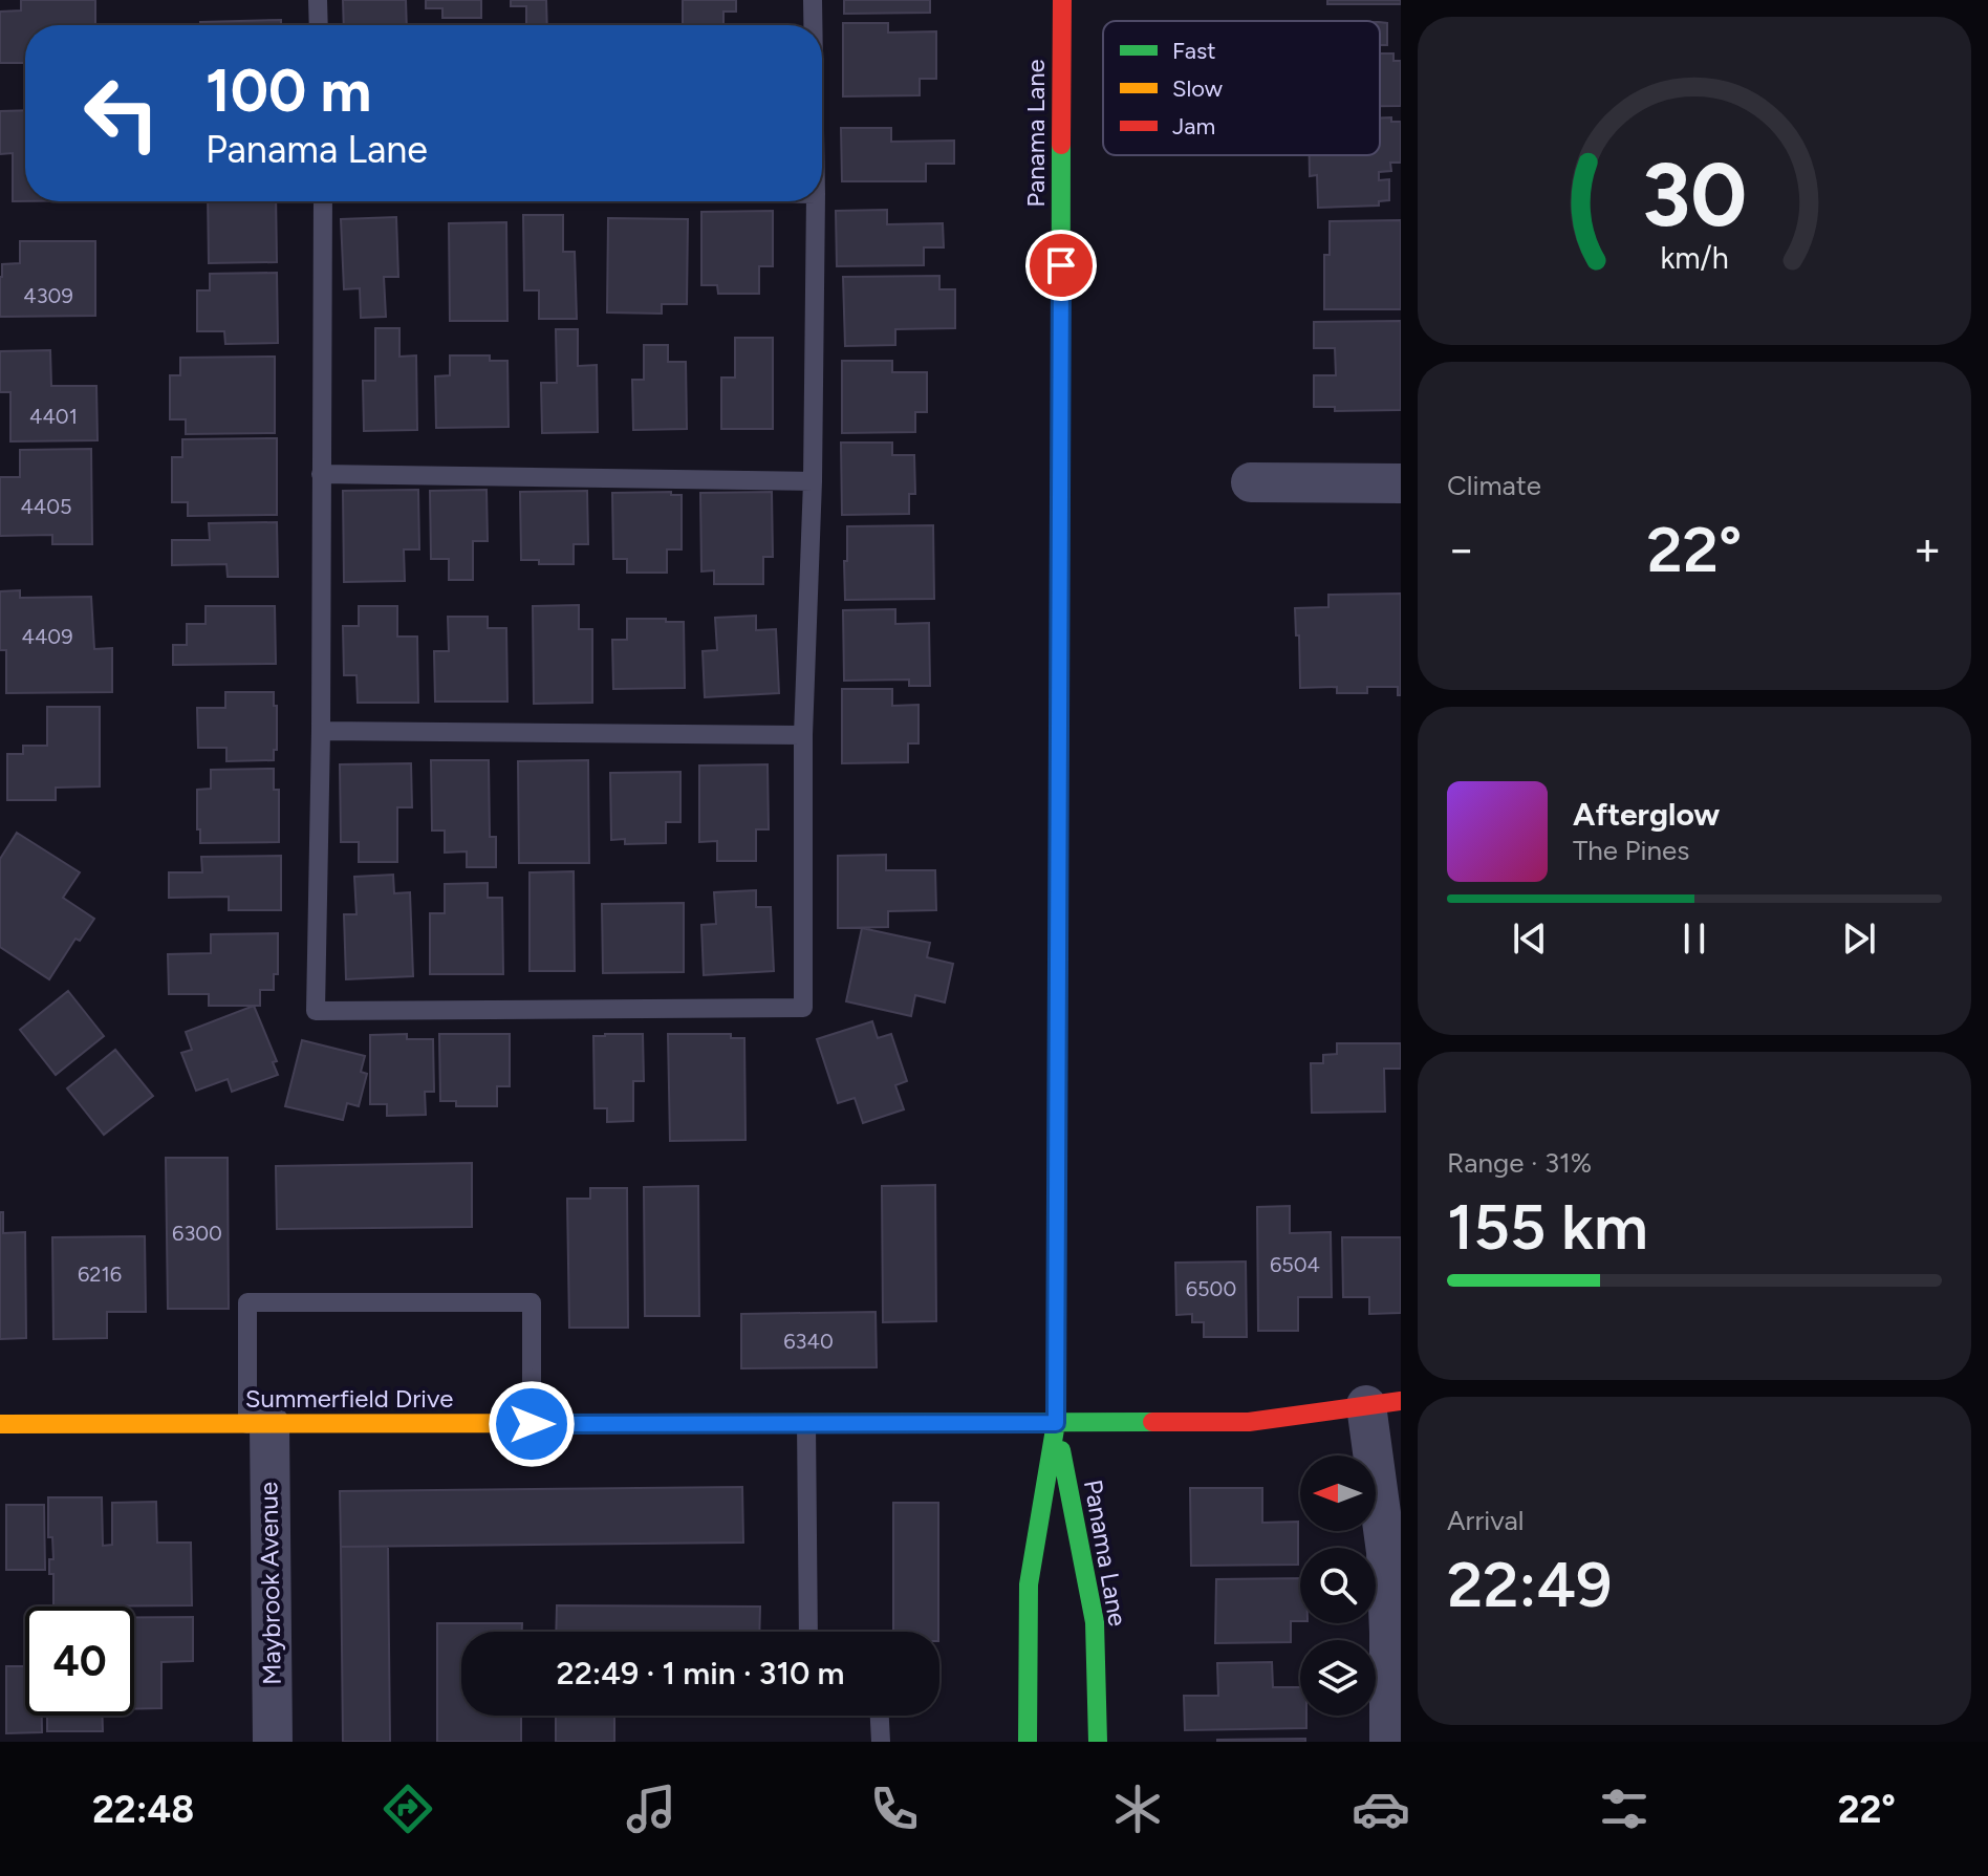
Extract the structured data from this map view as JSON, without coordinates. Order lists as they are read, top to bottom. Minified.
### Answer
{"streets":{"main road":["Panama Lane","Summerfield Drive"],"street":["Maybrook Avenue"]},"crossings":[["Panama Lane","Summerfield Drive"],["Summerfield Drive","Maybrook Avenue"]],"house_numbers":["4309","4401","4405","4409","6300","6504","6216","6500","6340"],"legend":["Fast","Slow","Jam"],"north":"left","page":{"turn":["100 m","Panama Lane"],"tile":["Climate",["Range · 31%","155 km"],["Arrival","22:49"]],"heat":["−","22°","+"],"song":["Afterglow","The Pines"],"limit":"40","trip":"22:49 · 1 min · 310 m","tabs":["22:48","22°"],"gauge":["30","km/h"]}}
